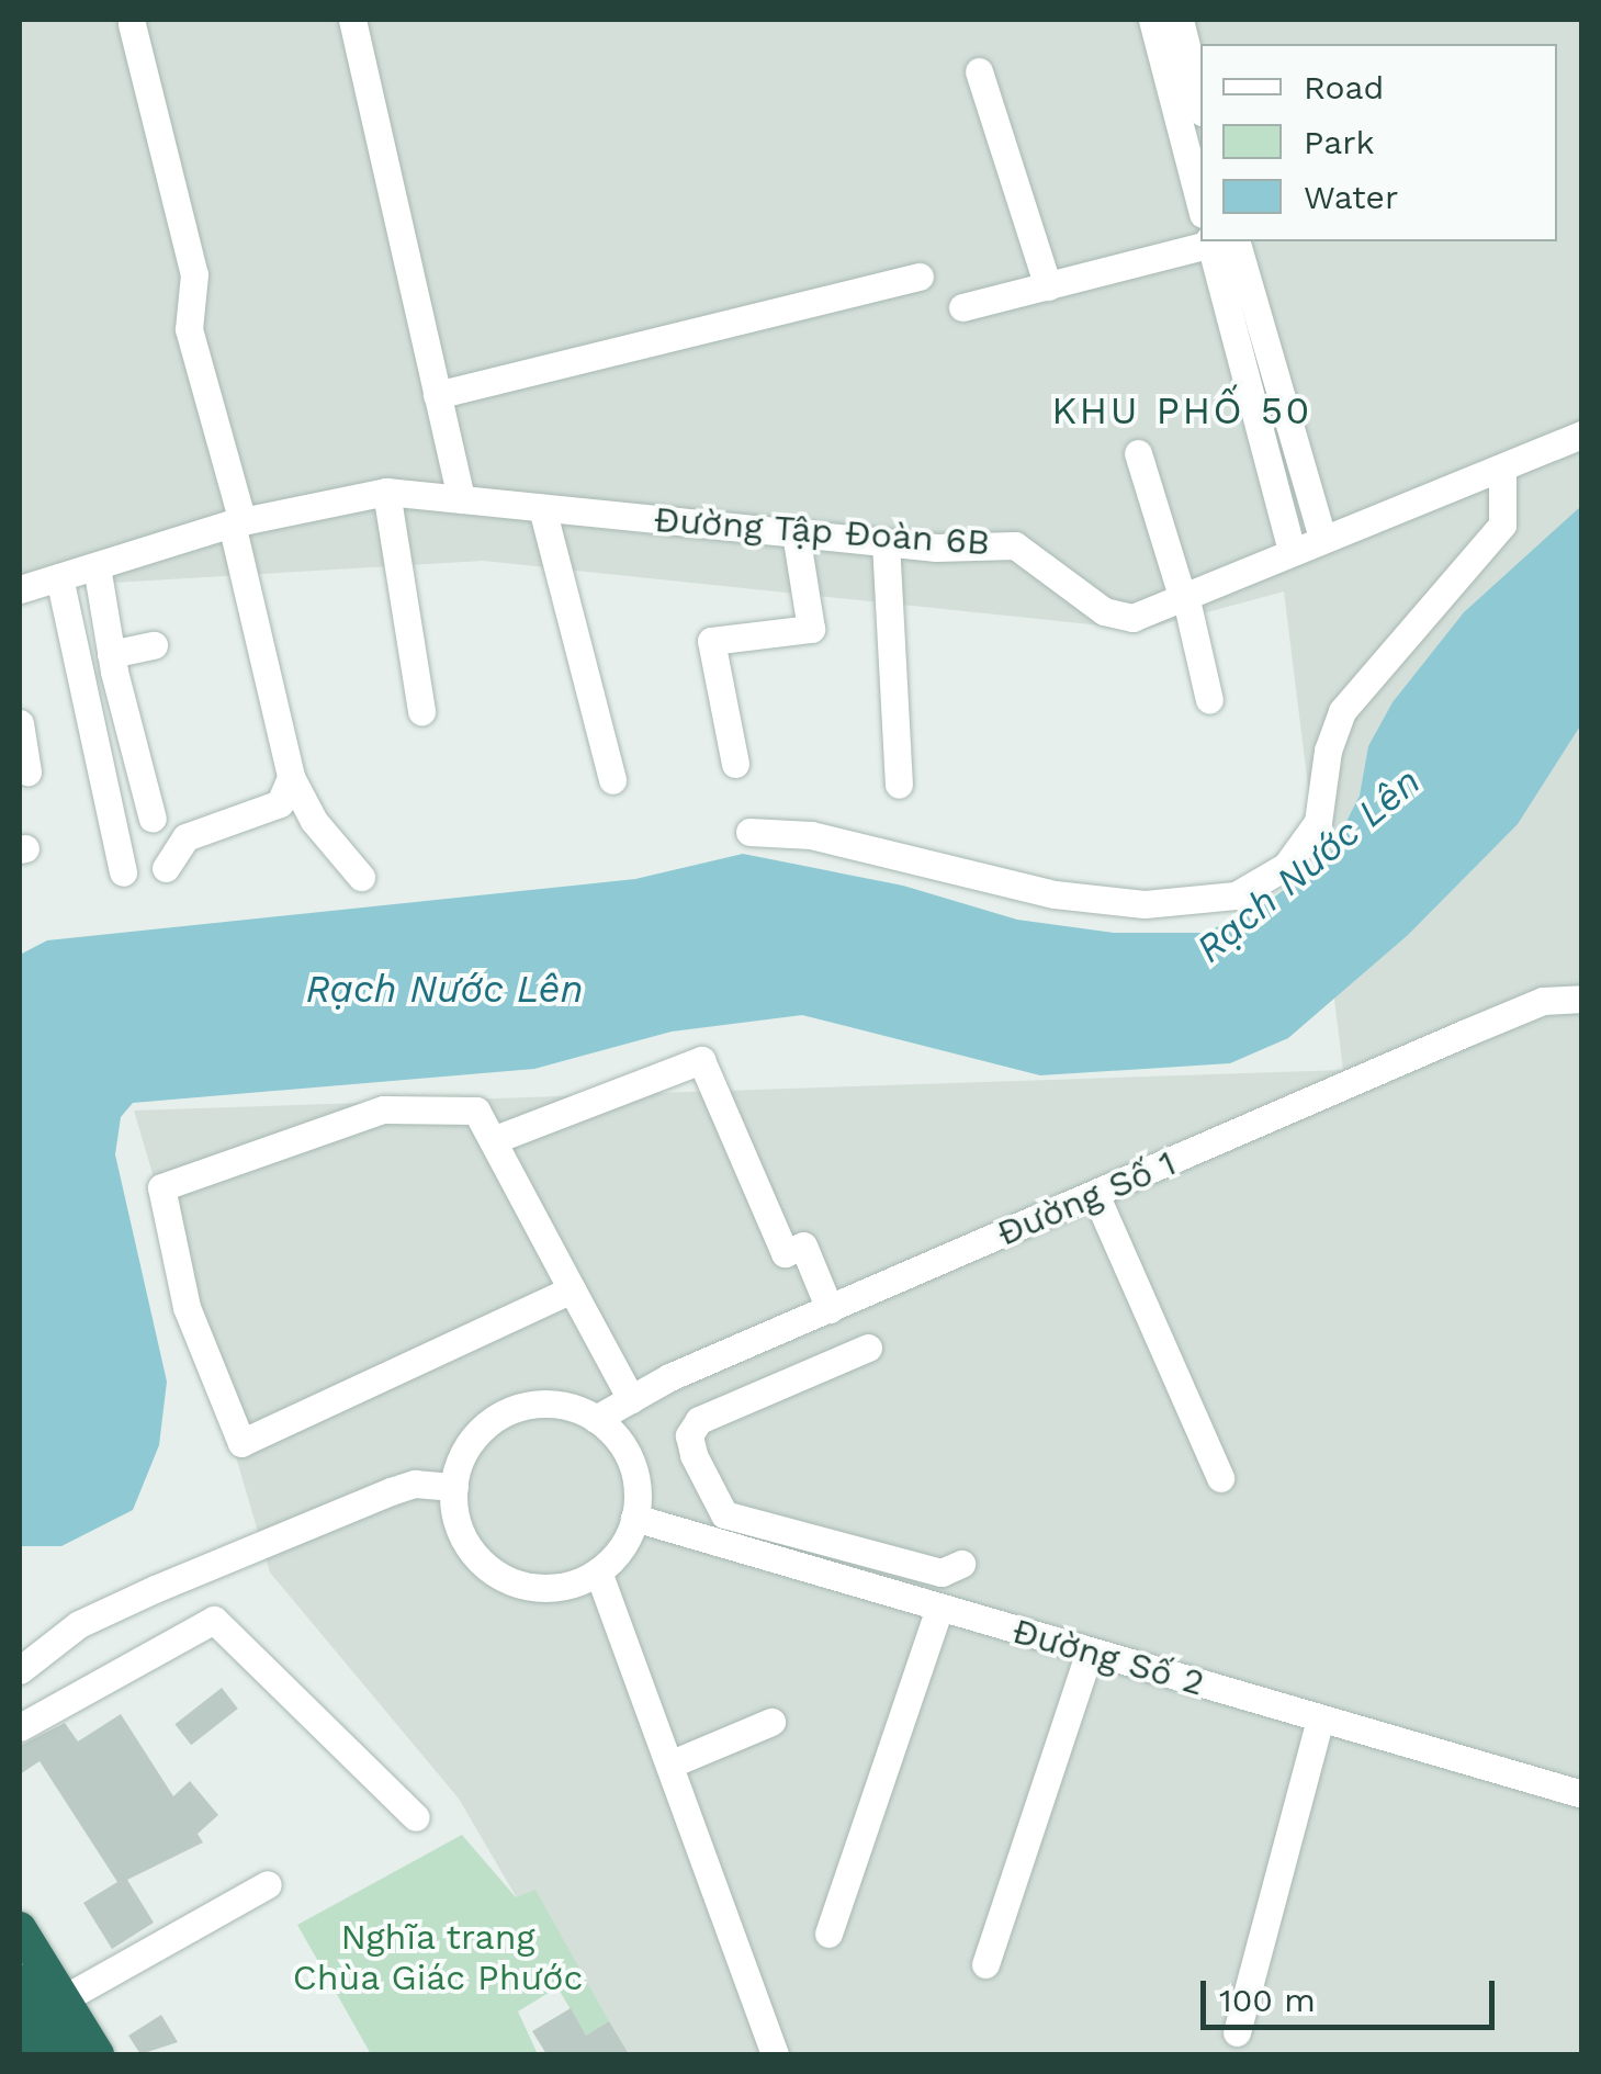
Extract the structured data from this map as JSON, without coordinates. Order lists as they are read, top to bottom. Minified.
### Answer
{"streets":{"street":["Đường Tập Đoàn 6B","Đường Số 1","Đường Số 2"]},"crossings":[["Đường Số 1","Đường Số 2"]],"districts":["KHU PHỐ 50"],"water":["Rạch Nước Lên"],"parks":["Nghĩa trang Chùa Giác Phước"],"legend":["Road","Park","Water"],"scale_bar":"100 m"}
